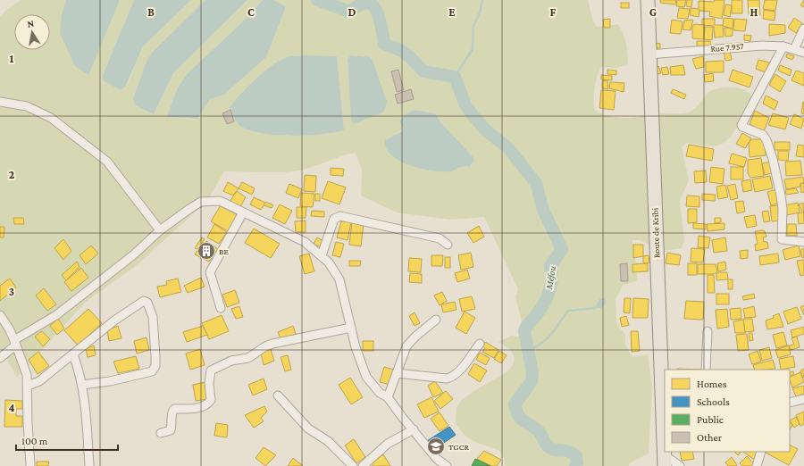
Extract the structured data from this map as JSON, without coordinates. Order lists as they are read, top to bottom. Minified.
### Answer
{"streets":{"main road":["Route de Kribi"],"street":["Rue 7.957"]},"crossings":[["Rue 7.957","Route de Kribi"]],"water":["Méfou"],"places":{"building":["BE"],"school or university":["TGCR"]},"legend":["Homes","Schools","Public","Other"],"scale_bar":"100 m","north":"top","grid":{"columns":["B","C","D","E","F","G","H"],"rows":["1","2","3","4"]}}
